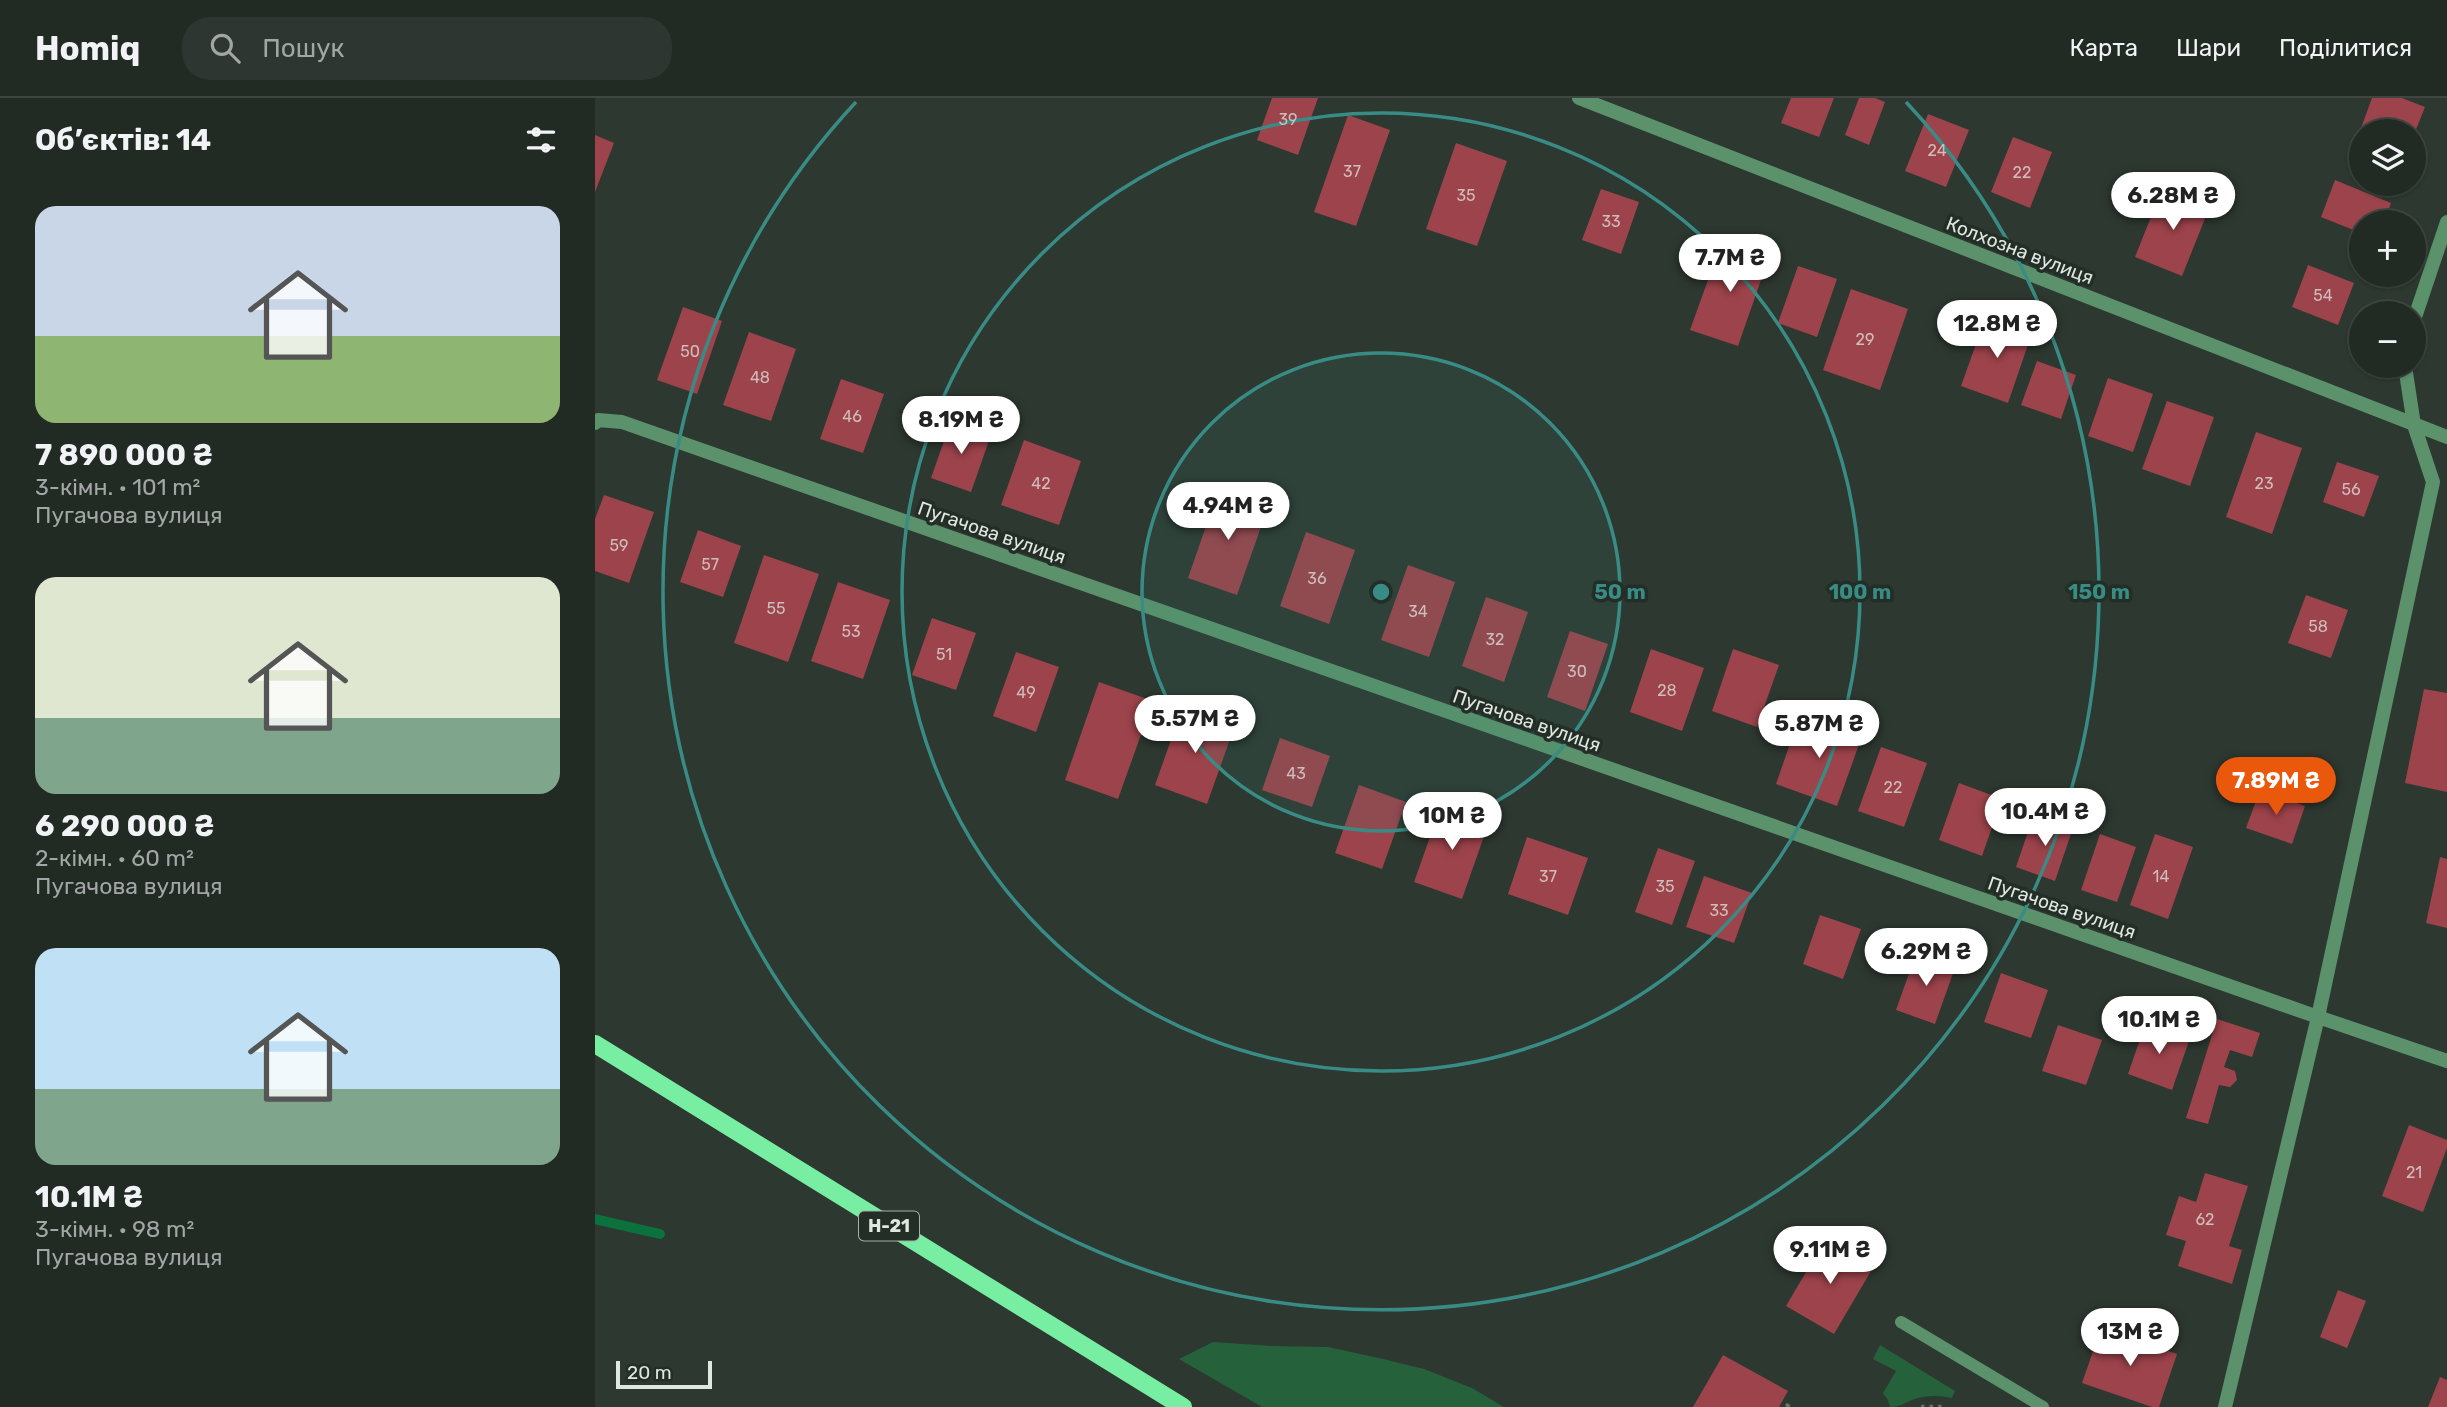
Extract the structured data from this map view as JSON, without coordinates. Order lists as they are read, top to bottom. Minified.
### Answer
{"streets":{"main road":["Н-21"],"street":["Колхозна вулиця","Пугачова вулиця"]},"house_numbers":["39","24","37","22","35","33","54","29","50","48","46","42","23","56","59","57","36","55","34","58","53","32","51","30","28","49","43","22","37","14","35","33","21","62"],"scale_bar":"20 m","page":{"header":"Homiq","search":"Пошук","nav":["Карта","Шари","Поділитися"],"heading":"Об’єктів: 14","map_buttons":["+","−"],"price":["6.28M ₴","7.7M ₴","12.8M ₴","8.19M ₴","4.94M ₴","5.57M ₴","5.87M ₴","7.89M ₴","10.4M ₴","10M ₴","6.29M ₴","10.1M ₴","9.11M ₴","13M ₴"],"list":[{"name":"7 890 000 ₴","note":"3-кімн. · 101 m² · Пугачова вулиця"},{"name":"6 290 000 ₴","note":"2-кімн. · 60 m² · Пугачова вулиця"},{"name":"10.1M ₴","note":"3-кімн. · 98 m² · Пугачова вулиця"}],"scale":"20 m"},"rings":["50 m","100 m","150 m"]}
